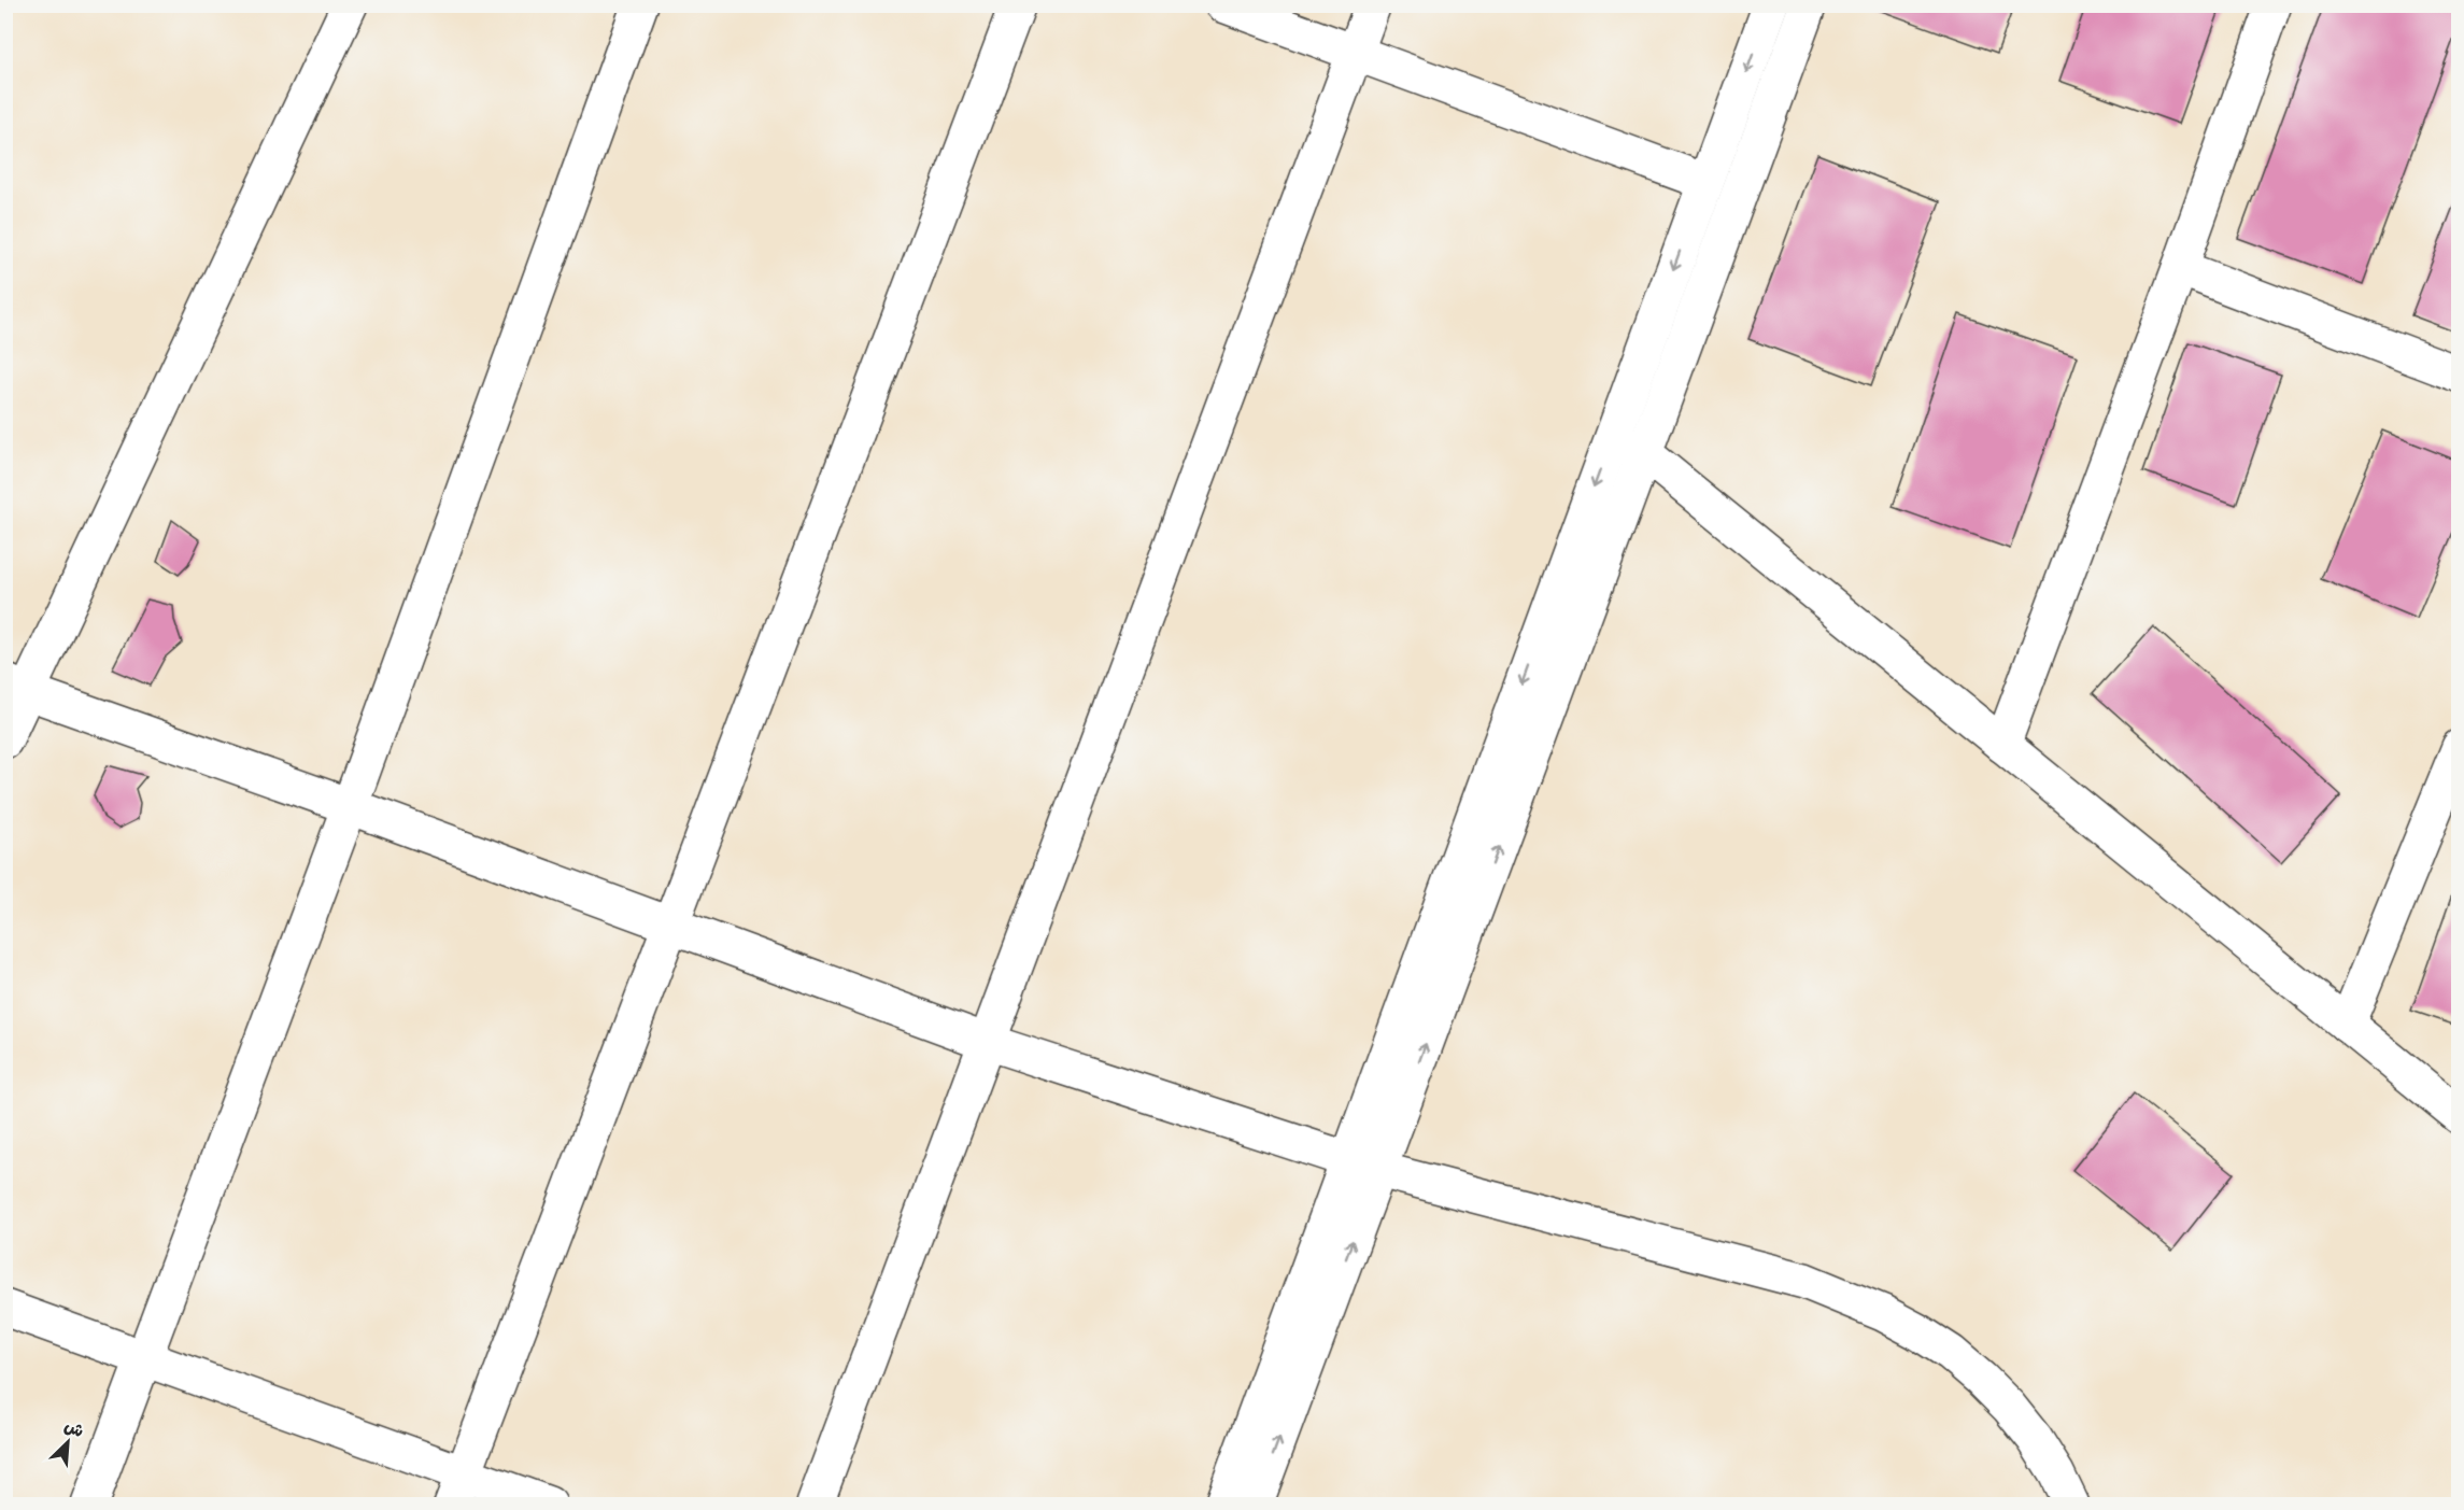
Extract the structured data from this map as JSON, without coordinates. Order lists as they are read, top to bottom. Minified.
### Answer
{"north":"top right"}
